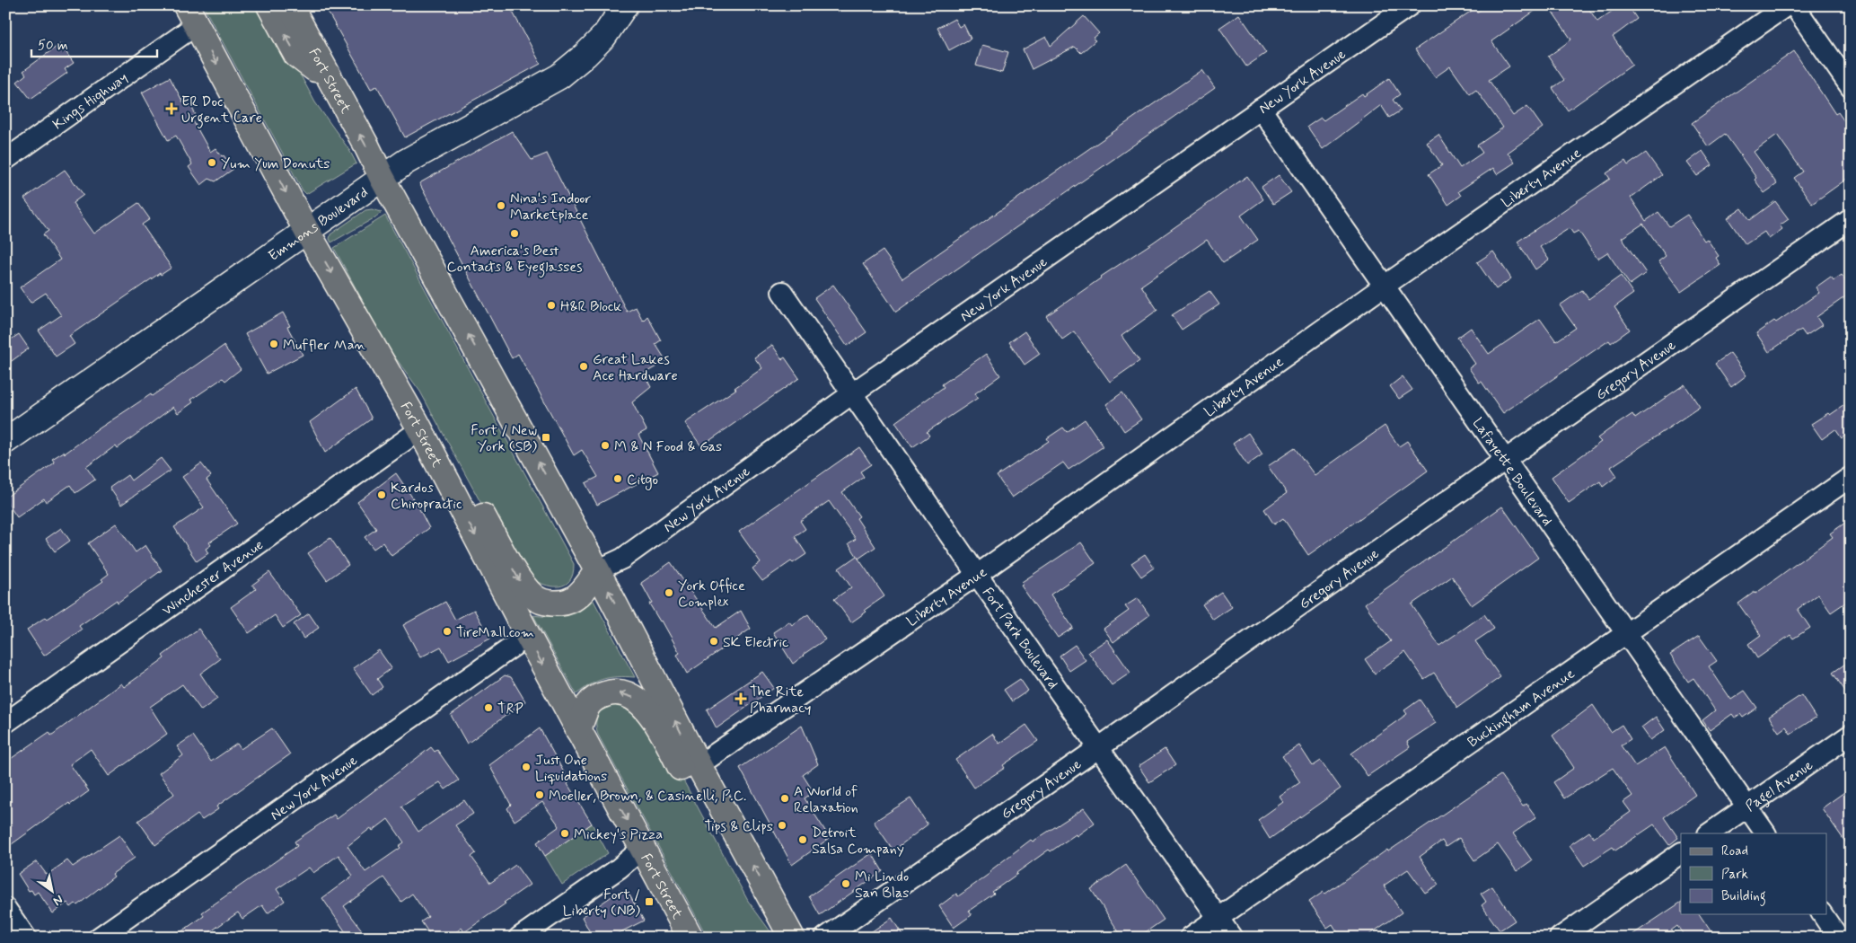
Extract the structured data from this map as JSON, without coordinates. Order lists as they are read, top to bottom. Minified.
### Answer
{"streets":{"main road":["Fort Street"],"street":["New York Avenue","Kings Highway","Liberty Avenue","Emmons Boulevard","Gregory Avenue","Lafayette Boulevard","Winchester Avenue","Fort Park Boulevard","Buckingham Avenue","Pagel Avenue"]},"crossings":[["Fort Street","New York Avenue"],["Fort Street","Kings Highway"],["Fort Street","Liberty Avenue"],["Fort Street","Emmons Boulevard"],["Fort Street","Winchester Avenue"],["New York Avenue","Lafayette Boulevard"],["New York Avenue","Fort Park Boulevard"],["Liberty Avenue","Lafayette Boulevard"],["Liberty Avenue","Fort Park Boulevard"],["Gregory Avenue","Lafayette Boulevard"],["Gregory Avenue","Fort Park Boulevard"],["Lafayette Boulevard","Buckingham Avenue"],["Lafayette Boulevard","Pagel Avenue"],["Fort Park Boulevard","Buckingham Avenue"]],"places":{"health":["ER Doc Urgent Care","The Rite Pharmacy"],"other":["Yum Yum Donuts","Nina's Indoor Marketplace","America's Best Contacts & Eyeglasses","H&R Block","Muffler Man","Great Lakes Ace Hardware","M & N Food & Gas","Citgo","Kardos Chiropractic","York Office Complex","TireMall.com","SK Electric","TRP","Just One Liquidations","Moeller, Brown, & Casinelli, P.C.","A World of Relaxation","Tips & Clips","Mickey's Pizza","Detroit Salsa Company","Mi Lindo San Blas"],"transit":["Fort / New York (SB)","Fort / Liberty (NB)"]},"legend":["Road","Park","Building"],"scale_bar":"50 m","north":"bottom right"}
